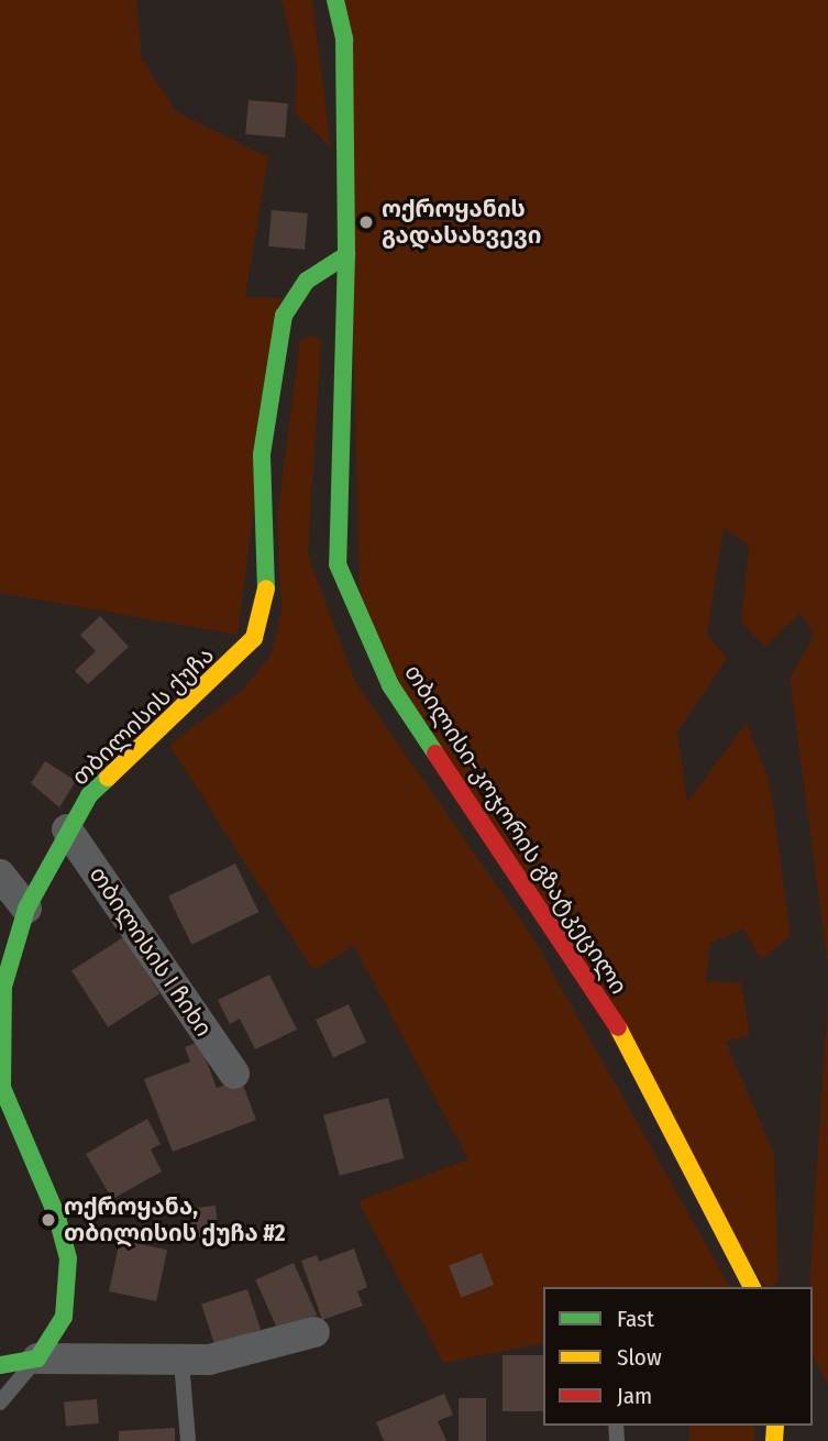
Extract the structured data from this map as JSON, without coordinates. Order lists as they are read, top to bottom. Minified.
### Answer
{"streets":{"main road":["თბილისის ქუჩა","თბილისი-კოჯორის გზატკეცილი"],"street":["თბილისის I ჩიხი"]},"crossings":[["თბილისის ქუჩა","თბილისი-კოჯორის გზატკეცილი"],["თბილისის ქუჩა","თბილისის I ჩიხი"]],"places":["ოქროყანის გადასახვევი","ოქროყანა, თბილისის ქუჩა #2"],"legend":["Fast","Slow","Jam"]}
